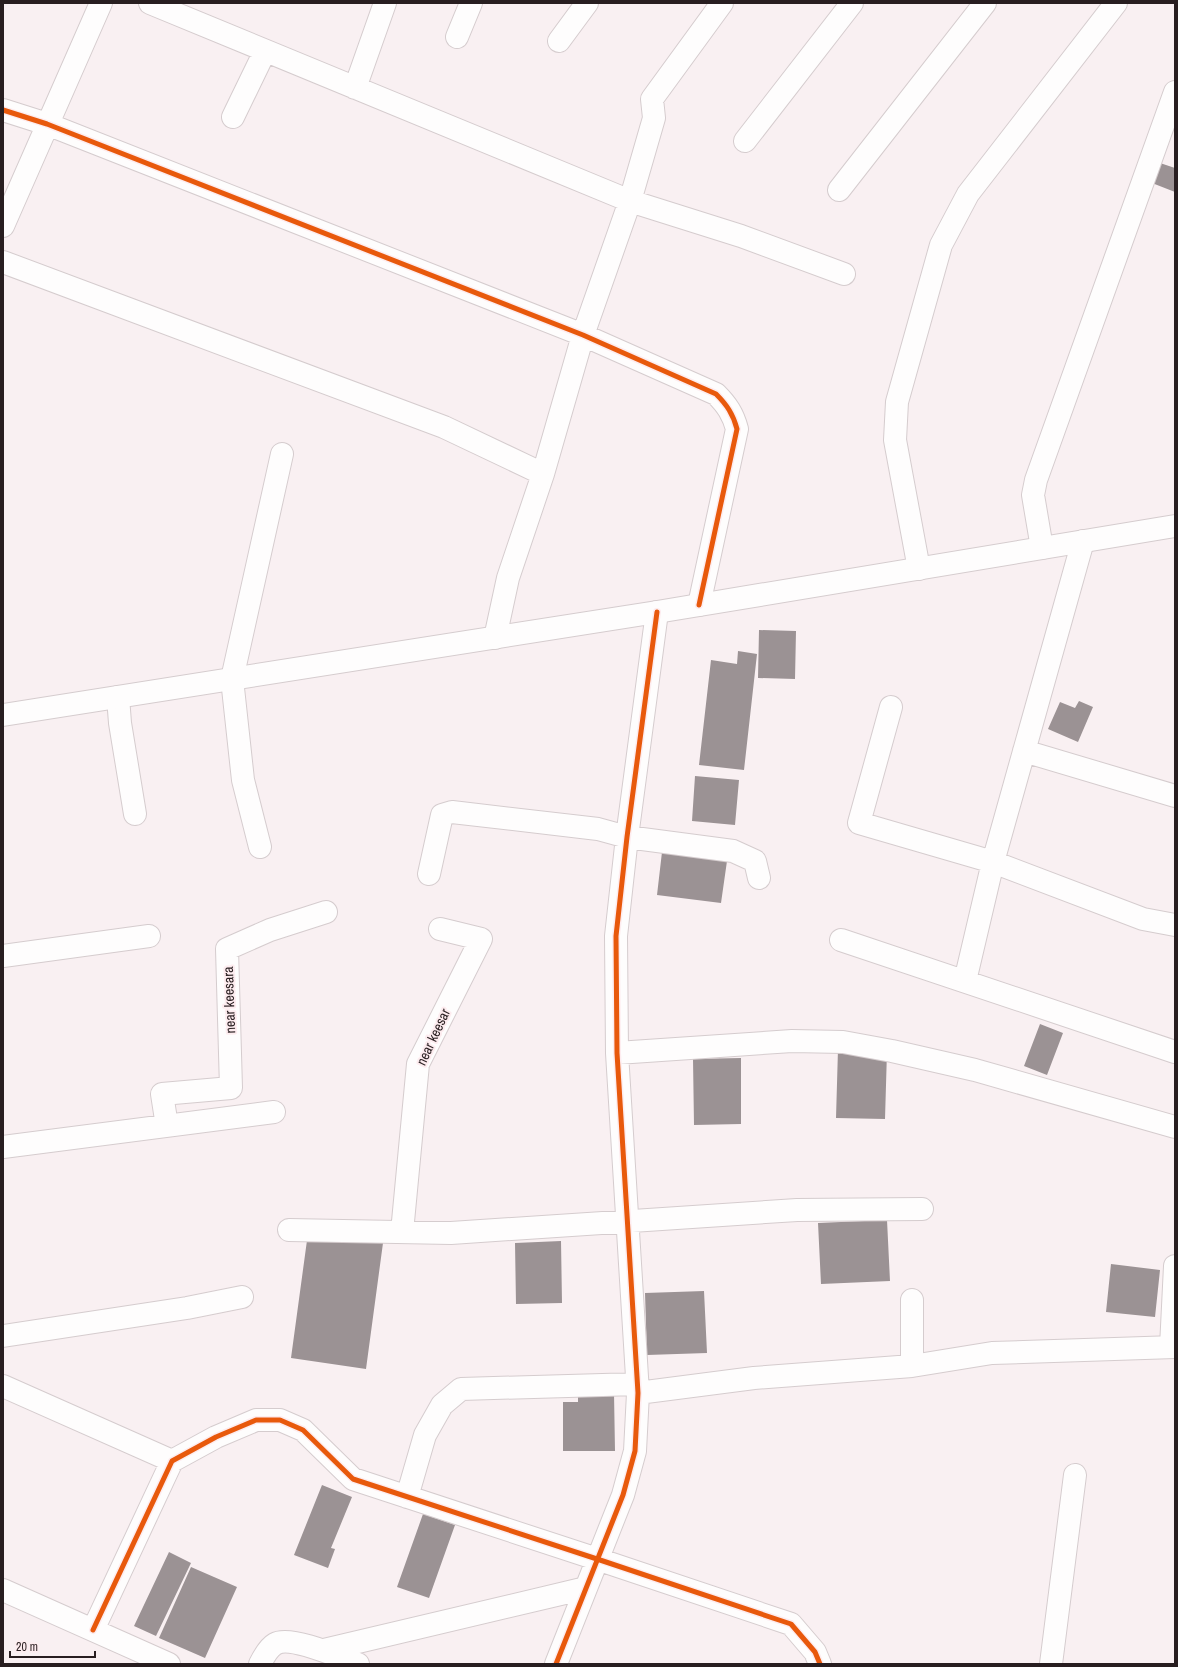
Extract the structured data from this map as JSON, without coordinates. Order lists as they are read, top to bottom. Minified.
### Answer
{"streets":{"street":["near keesara","near keesar"]},"scale_bar":"20 m"}
